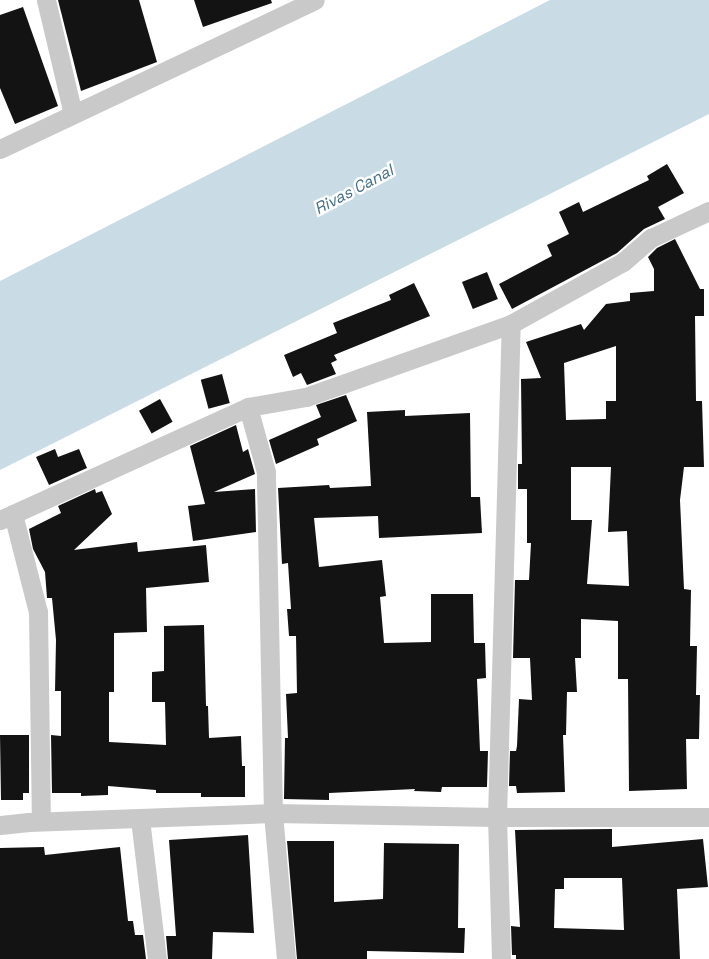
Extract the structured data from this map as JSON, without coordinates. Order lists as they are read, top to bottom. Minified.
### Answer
{"water":["Rivas Canal"]}
